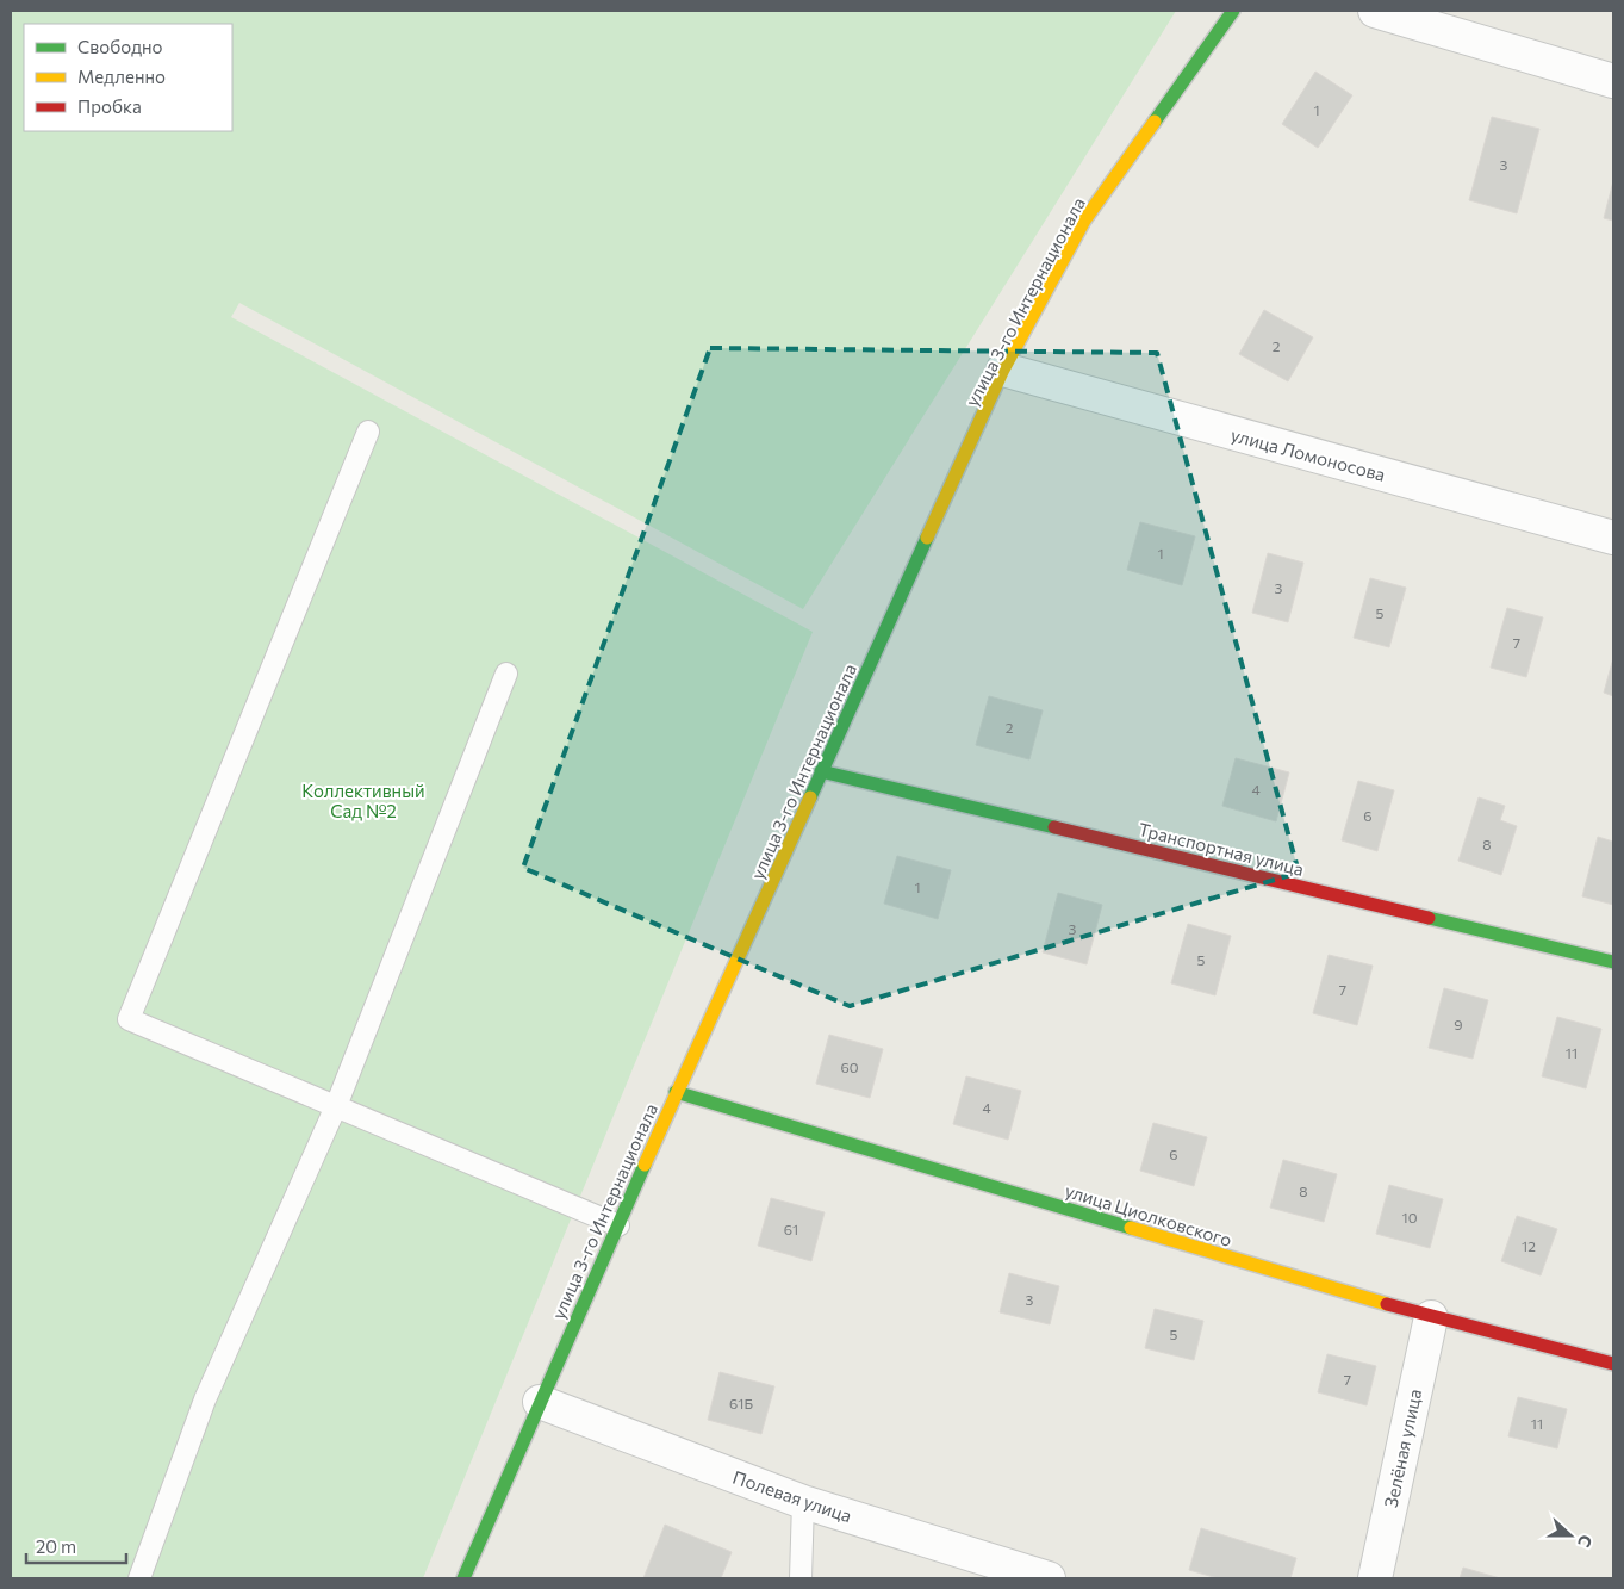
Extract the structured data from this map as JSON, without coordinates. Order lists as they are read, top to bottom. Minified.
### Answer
{"streets":{"street":["улица 3-го Интернационала","улица Ломоносова","Транспортная улица","улица Циолковского","Зелёная улица","Полевая улица"]},"crossings":[["улица 3-го Интернационала","улица Ломоносова"],["улица 3-го Интернационала","Транспортная улица"],["улица 3-го Интернационала","улица Циолковского"],["улица 3-го Интернационала","Полевая улица"],["улица Циолковского","Зелёная улица"]],"parks":["Коллективный Сад №2"],"house_numbers":["1","3","2","1","3","5","7","2","4","6","8","1","3","5","7","9","11","60","4","6","8","10","61","12","3","5","7","61Б","11"],"legend":["Свободно","Медленно","Пробка"],"scale_bar":"20 m","north":"right"}
